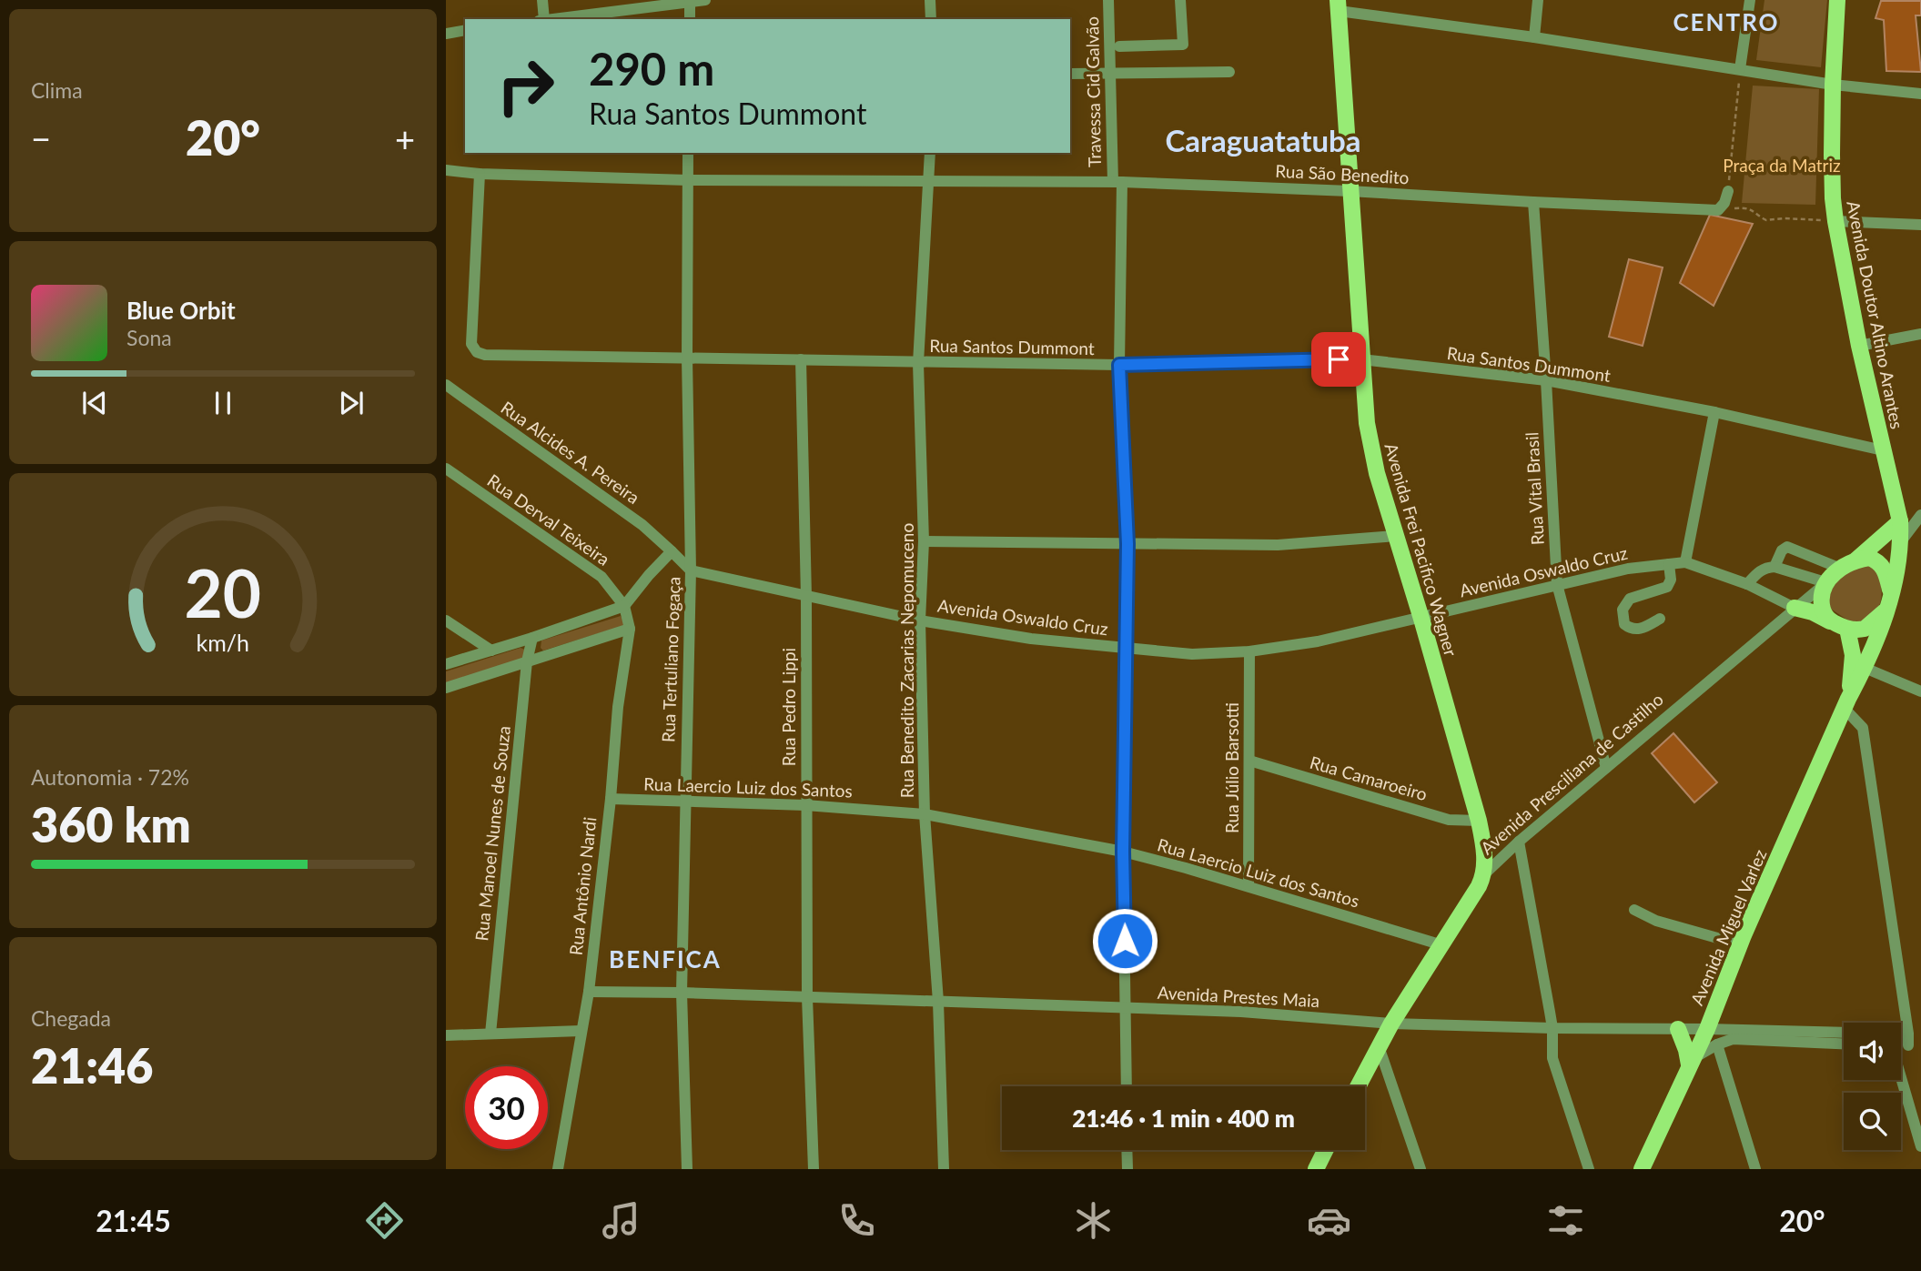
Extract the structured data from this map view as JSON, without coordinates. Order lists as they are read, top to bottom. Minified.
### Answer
{"streets":{"main road":["Avenida Doutor Altino Arantes","Avenida Frei Pacifico Wagner","Avenida Presciliana de Castilho","Avenida Miguel Varlez"],"street":["Travessa Cid Galvão","Rua São Benedito","Rua Santos Dummont","Rua Alcides A. Pereira","Rua Vital Brasil","Rua Derval Teixeira","Avenida Oswaldo Cruz","Rua Tertuliano Fogaça","Rua Benedito Zacarias Nepomuceno","Rua Pedro Lippi","Rua Júlio Barsotti","Rua Camaroeiro","Rua Laercio Luiz dos Santos","Rua Manoel Nunes de Souza","Rua Antônio Nardi","Avenida Prestes Maia"]},"crossings":[["Travessa Cid Galvão","Rua São Benedito"],["Travessa Cid Galvão","Rua Santos Dummont"],["Travessa Cid Galvão","Avenida Oswaldo Cruz"],["Travessa Cid Galvão","Rua Laercio Luiz dos Santos"],["Travessa Cid Galvão","Avenida Prestes Maia"],["Rua São Benedito","Rua Santos Dummont"],["Rua São Benedito","Rua Vital Brasil"],["Rua São Benedito","Avenida Frei Pacifico Wagner"],["Rua São Benedito","Rua Tertuliano Fogaça"],["Rua São Benedito","Rua Benedito Zacarias Nepomuceno"],["Avenida Doutor Altino Arantes","Rua Santos Dummont"],["Avenida Doutor Altino Arantes","Avenida Presciliana de Castilho"],["Avenida Doutor Altino Arantes","Avenida Miguel Varlez"],["Rua Santos Dummont","Rua Vital Brasil"],["Rua Santos Dummont","Avenida Frei Pacifico Wagner"],["Rua Santos Dummont","Rua Tertuliano Fogaça"],["Rua Santos Dummont","Rua Benedito Zacarias Nepomuceno"],["Rua Santos Dummont","Rua Pedro Lippi"],["Rua Alcides A. Pereira","Avenida Oswaldo Cruz"],["Rua Alcides A. Pereira","Rua Tertuliano Fogaça"],["Rua Vital Brasil","Avenida Oswaldo Cruz"],["Rua Vital Brasil","Avenida Presciliana de Castilho"],["Rua Derval Teixeira","Rua Antônio Nardi"],["Avenida Frei Pacifico Wagner","Avenida Oswaldo Cruz"],["Avenida Frei Pacifico Wagner","Avenida Presciliana de Castilho"],["Avenida Frei Pacifico Wagner","Rua Camaroeiro"],["Avenida Oswaldo Cruz","Rua Tertuliano Fogaça"],["Avenida Oswaldo Cruz","Rua Benedito Zacarias Nepomuceno"],["Avenida Oswaldo Cruz","Rua Pedro Lippi"],["Avenida Oswaldo Cruz","Rua Júlio Barsotti"],["Avenida Oswaldo Cruz","Avenida Presciliana de Castilho"],["Rua Tertuliano Fogaça","Rua Laercio Luiz dos Santos"],["Rua Tertuliano Fogaça","Avenida Prestes Maia"],["Rua Benedito Zacarias Nepomuceno","Rua Laercio Luiz dos Santos"],["Rua Benedito Zacarias Nepomuceno","Avenida Prestes Maia"],["Rua Pedro Lippi","Rua Laercio Luiz dos Santos"],["Rua Pedro Lippi","Avenida Prestes Maia"],["Rua Júlio Barsotti","Rua Camaroeiro"],["Rua Júlio Barsotti","Rua Laercio Luiz dos Santos"],["Avenida Presciliana de Castilho","Rua Laercio Luiz dos Santos"],["Avenida Presciliana de Castilho","Avenida Prestes Maia"],["Rua Laercio Luiz dos Santos","Rua Antônio Nardi"],["Rua Antônio Nardi","Avenida Prestes Maia"],["Avenida Miguel Varlez","Avenida Prestes Maia"]],"districts":["CENTRO","Caraguatatuba","BENFICA"],"parks":["Praça da Matriz"],"page":{"tile":["Clima",["Autonomia · 72%","360 km"],["Chegada","21:46"]],"turn":["290 m","Rua Santos Dummont"],"heat":["−","20°","+"],"song":["Blue Orbit","Sona"],"limit":"30","trip":"21:46 · 1 min · 400 m","tabs":["21:45","20°"],"gauge":["20","km/h"]}}
